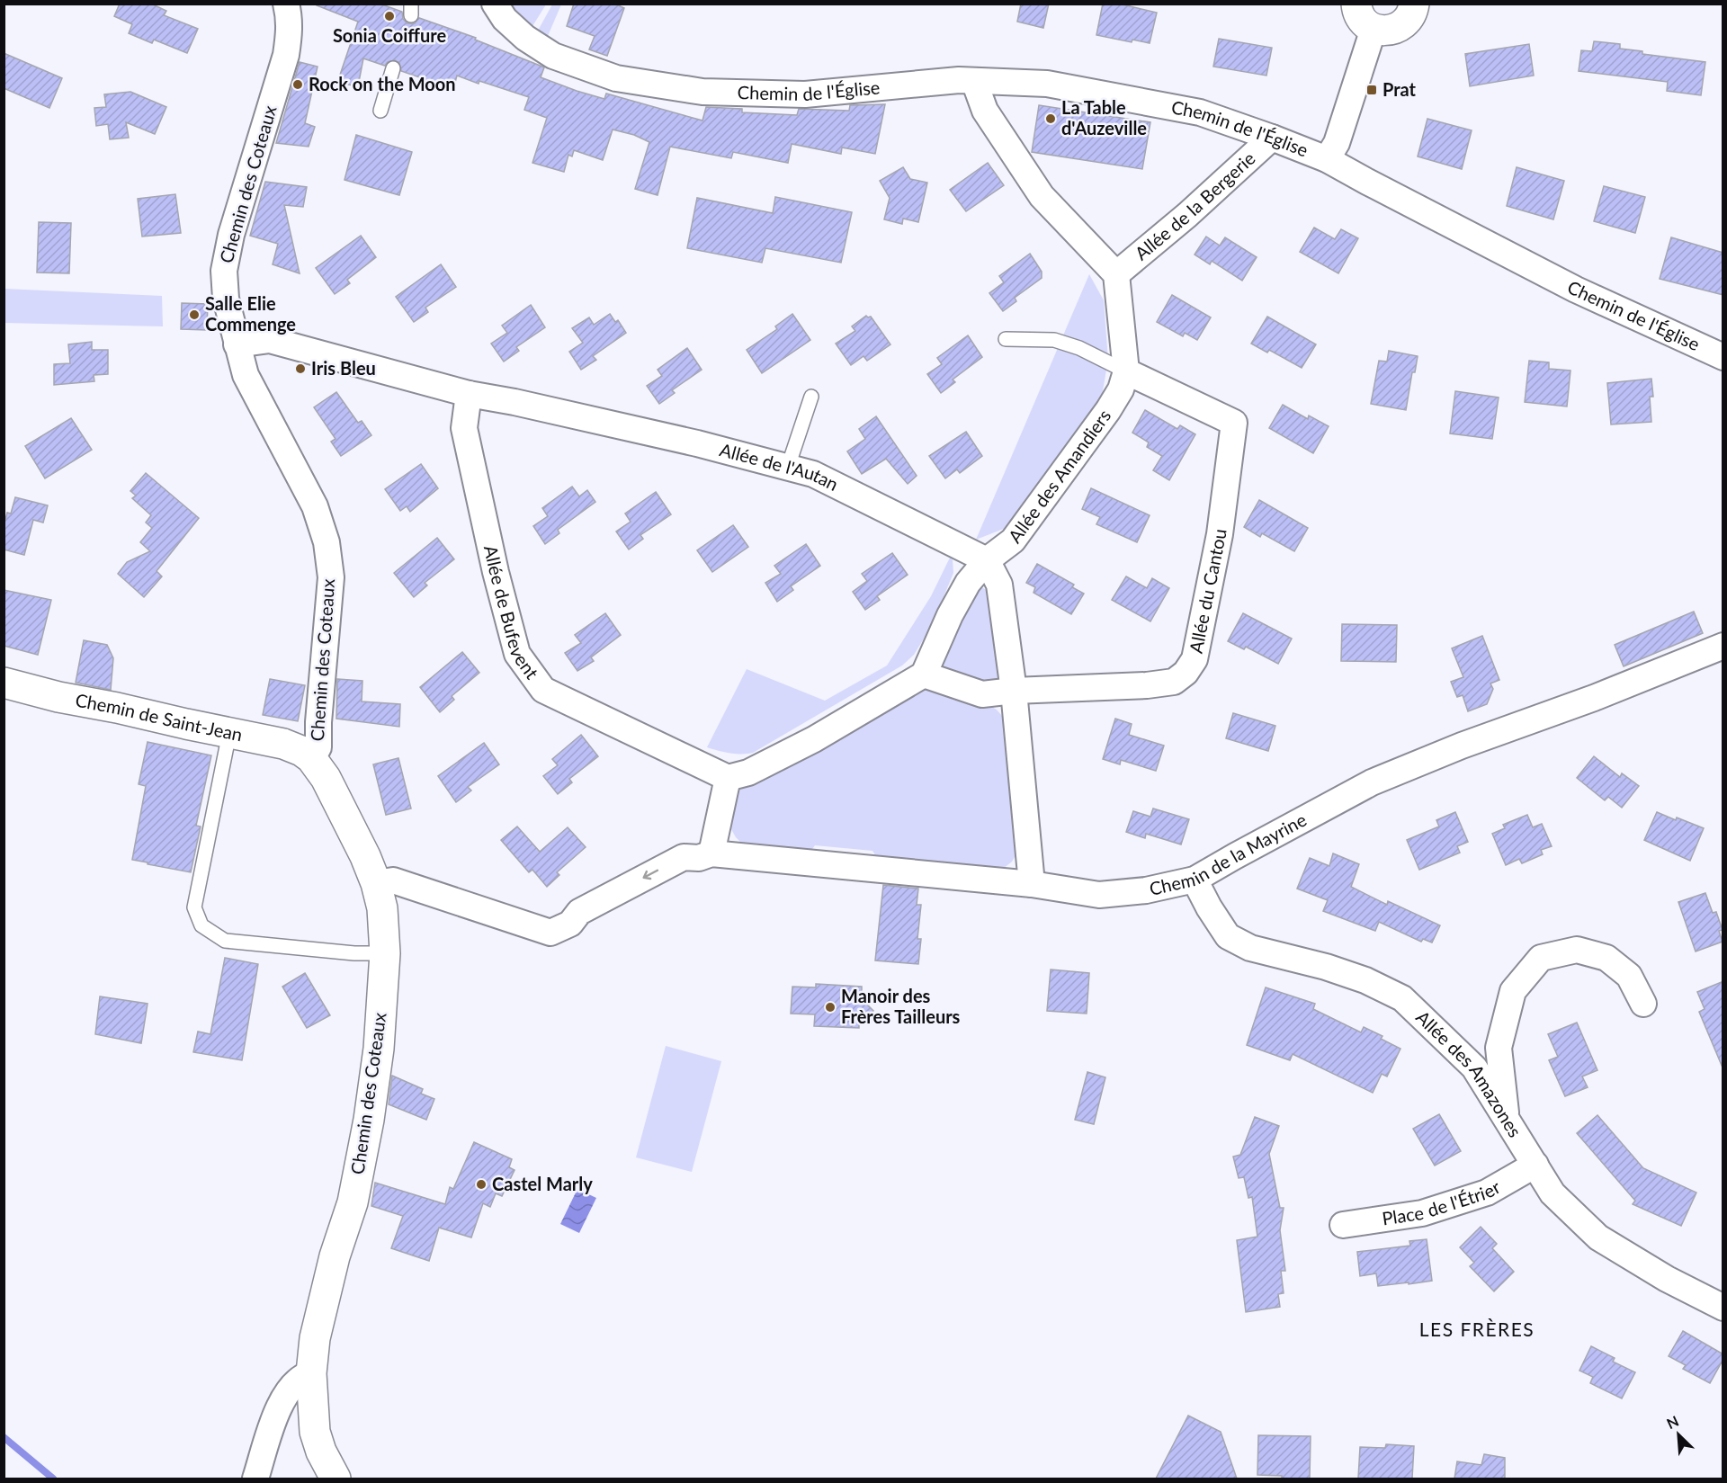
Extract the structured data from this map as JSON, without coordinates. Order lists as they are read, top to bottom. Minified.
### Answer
{"streets":{"street":["Chemin de l'Église","Chemin des Coteaux","Allée de la Bergerie","Allée de l'Autan","Allée des Amandiers","Allée du Cantou","Allée de Bufevent","Chemin de Saint-Jean","Chemin de la Mayrine","Allée des Amazones","Place de l'Étrier"]},"crossings":[["Chemin de l'Église","Allée de la Bergerie"],["Chemin des Coteaux","Allée de l'Autan"],["Chemin des Coteaux","Chemin de Saint-Jean"],["Chemin des Coteaux","Chemin de la Mayrine"],["Allée de la Bergerie","Allée des Amandiers"],["Allée de l'Autan","Allée des Amandiers"],["Allée de l'Autan","Allée de Bufevent"],["Allée des Amandiers","Allée du Cantou"],["Chemin de la Mayrine","Allée des Amazones"],["Allée des Amazones","Place de l'Étrier"]],"districts":["LES FRÈRES"],"places":{"other":["Sonia Coiffure","Rock on the Moon","La Table d'Auzeville","Salle Elie Commenge","Iris Bleu","Manoir des Frères Tailleurs","Castel Marly"],"transit":["Prat"]},"north":"top left"}
